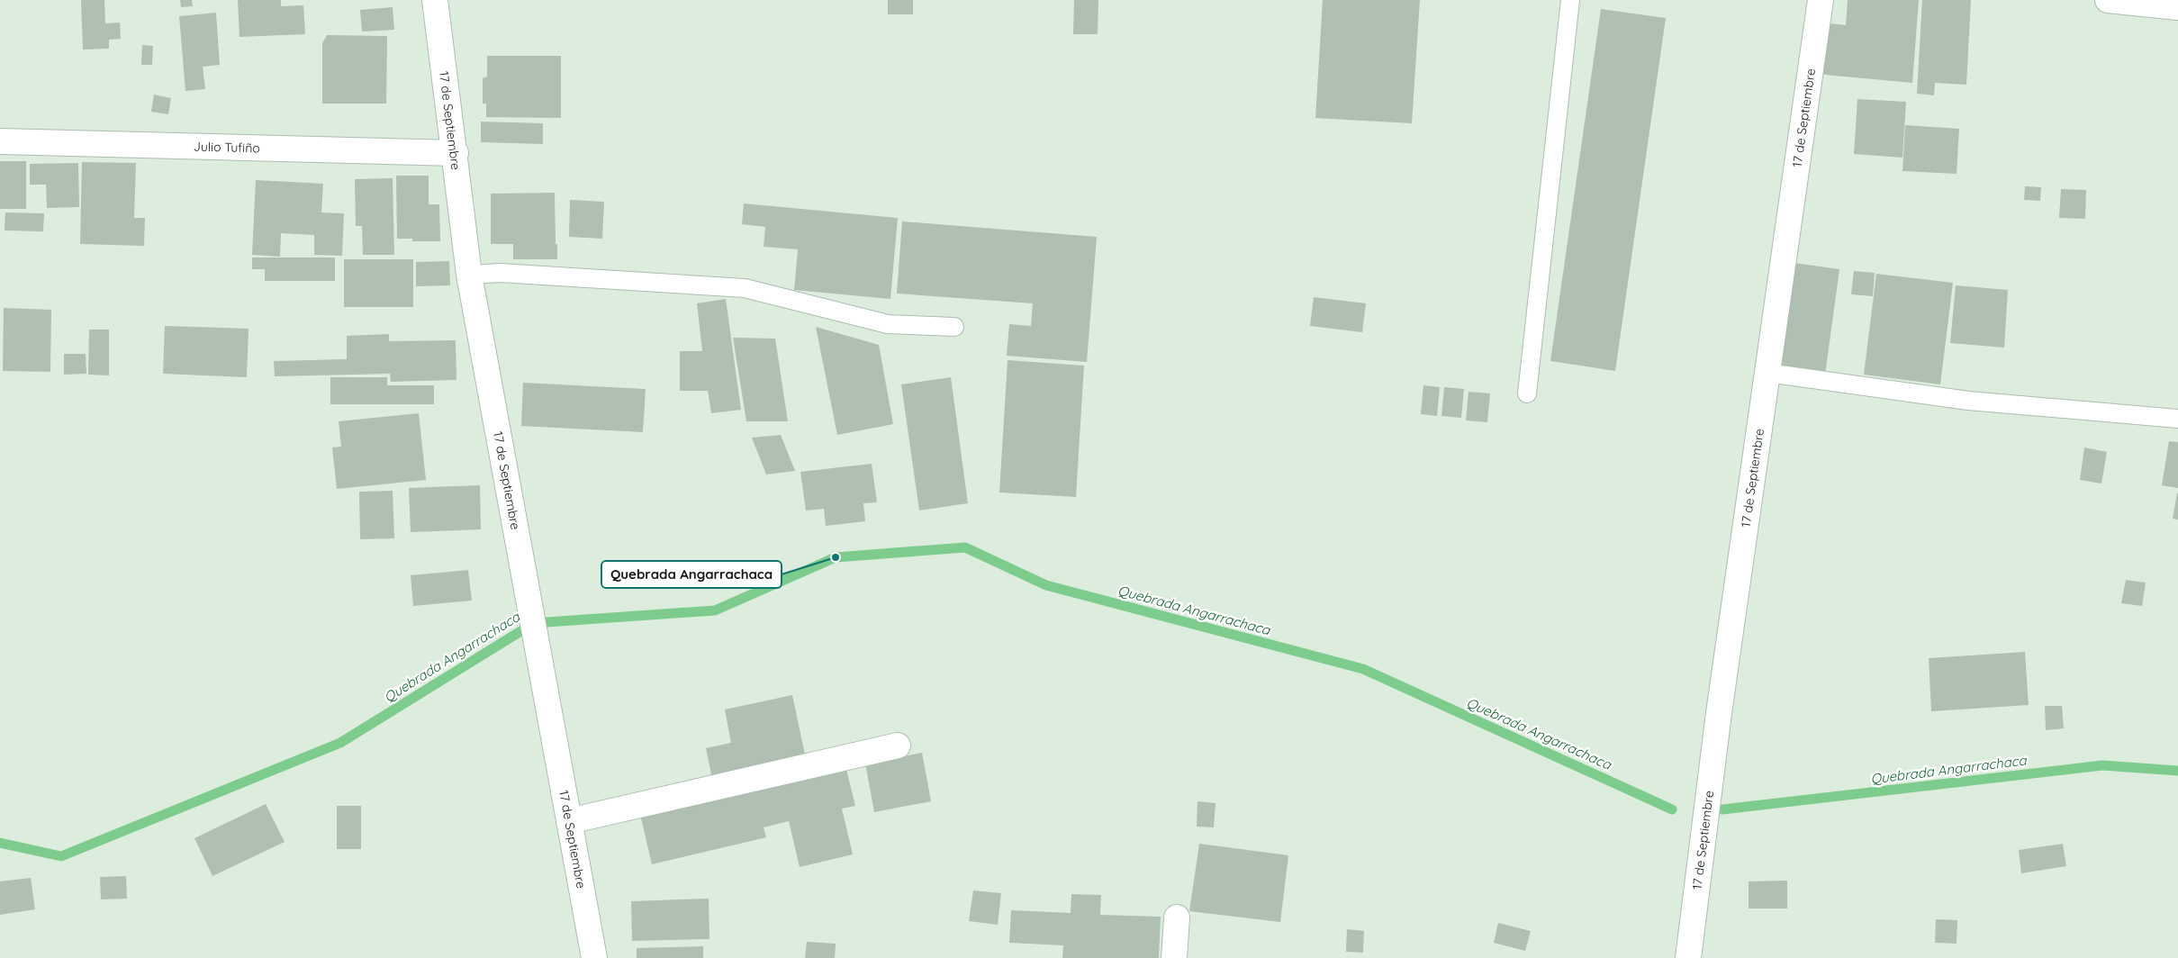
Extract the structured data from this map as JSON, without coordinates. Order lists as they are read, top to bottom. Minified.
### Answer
{"streets":{"street":["17 de Septiembre","Julio Tufiño"]},"crossings":[["17 de Septiembre","Julio Tufiño"]],"water":["Quebrada Angarrachaca"],"places":["Quebrada Angarrachaca"]}
